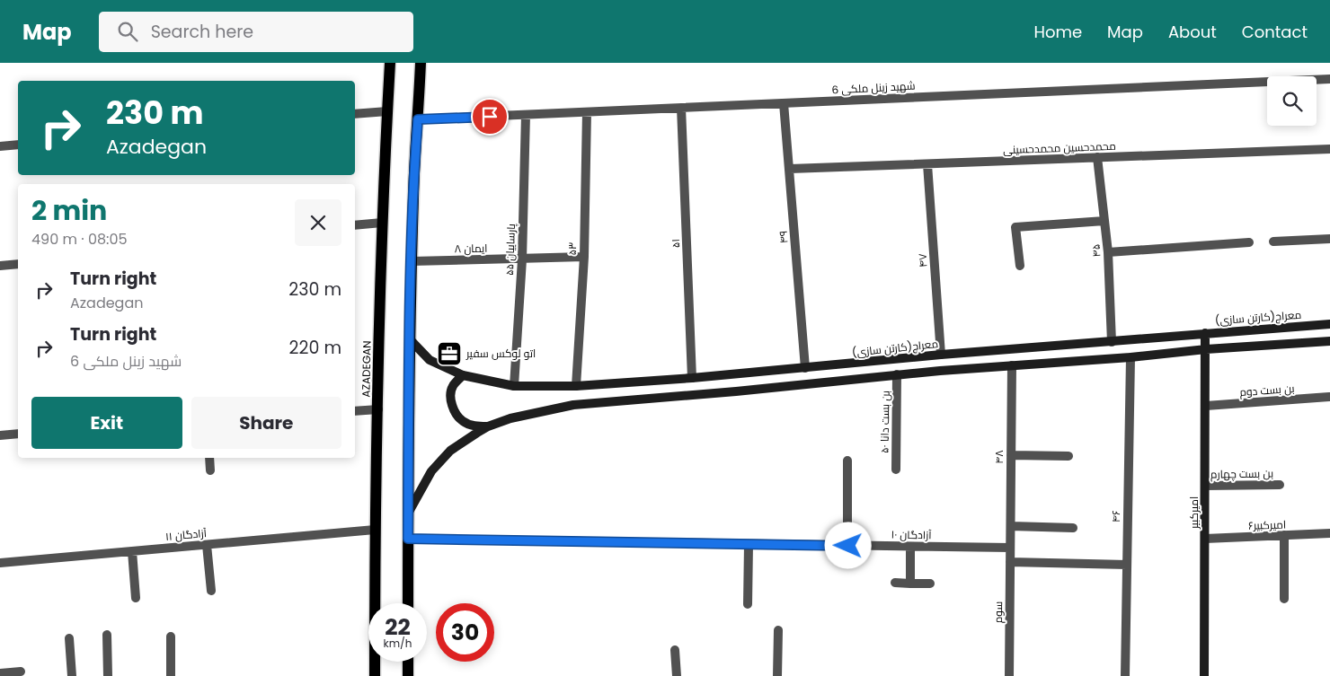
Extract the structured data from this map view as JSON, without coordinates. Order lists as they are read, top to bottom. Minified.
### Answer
{"streets":{"main road":["AZADEGAN"],"street":["6 شهید زینل ملکی","محمدحسین محمدحسینی","۴۹","۵۱","۸ ایمان","۵۳","پارساییان ۵۵","۴۵","۴۷","معراج(کارتن سازی)","بن بست دوم","بن بست دانا ۵۰","۴۸","بن بست چهارم","امیرکبیر","۴۶","امیرکبیر۶","۱۱ آزادگان","۱۰ آزادگان","سوم"]},"crossings":[["6 شهید زینل ملکی","۴۹"],["6 شهید زینل ملکی","۵۱"],["6 شهید زینل ملکی","۵۳"],["6 شهید زینل ملکی","پارساییان ۵۵"],["محمدحسین محمدحسینی","۴۹"],["محمدحسین محمدحسینی","۴۵"],["محمدحسین محمدحسینی","۴۷"],["۴۹","معراج(کارتن سازی)"],["۵۱","معراج(کارتن سازی)"],["۸ ایمان","۵۳"],["۸ ایمان","پارساییان ۵۵"],["۵۳","معراج(کارتن سازی)"],["پارساییان ۵۵","معراج(کارتن سازی)"],["۴۵","معراج(کارتن سازی)"],["۴۷","معراج(کارتن سازی)"],["معراج(کارتن سازی)","امیرکبیر"],["AZADEGAN","۱۱ آزادگان"],["بن بست دوم","امیرکبیر"],["۴۸","۱۰ آزادگان"],["۴۸","سوم"],["بن بست چهارم","امیرکبیر"],["امیرکبیر","امیرکبیر۶"],["۱۰ آزادگان","سوم"]],"places":{"office":["اتو لوکس سفیر"]},"page":{"header":"Map","search":"Search here","nav":["Home","Map","About","Contact"],"turn":["230 m","Azadegan"],"heading":["2 min","490 m · 08:05"],"list":[{"name":"Turn right","note":"Azadegan","value":"230 m"},{"name":"Turn right","note":"6 شهید زینل ملکی","value":"220 m"}],"buttons":["Exit","Share"],"speed":"22 km/h","limit":"30"}}
